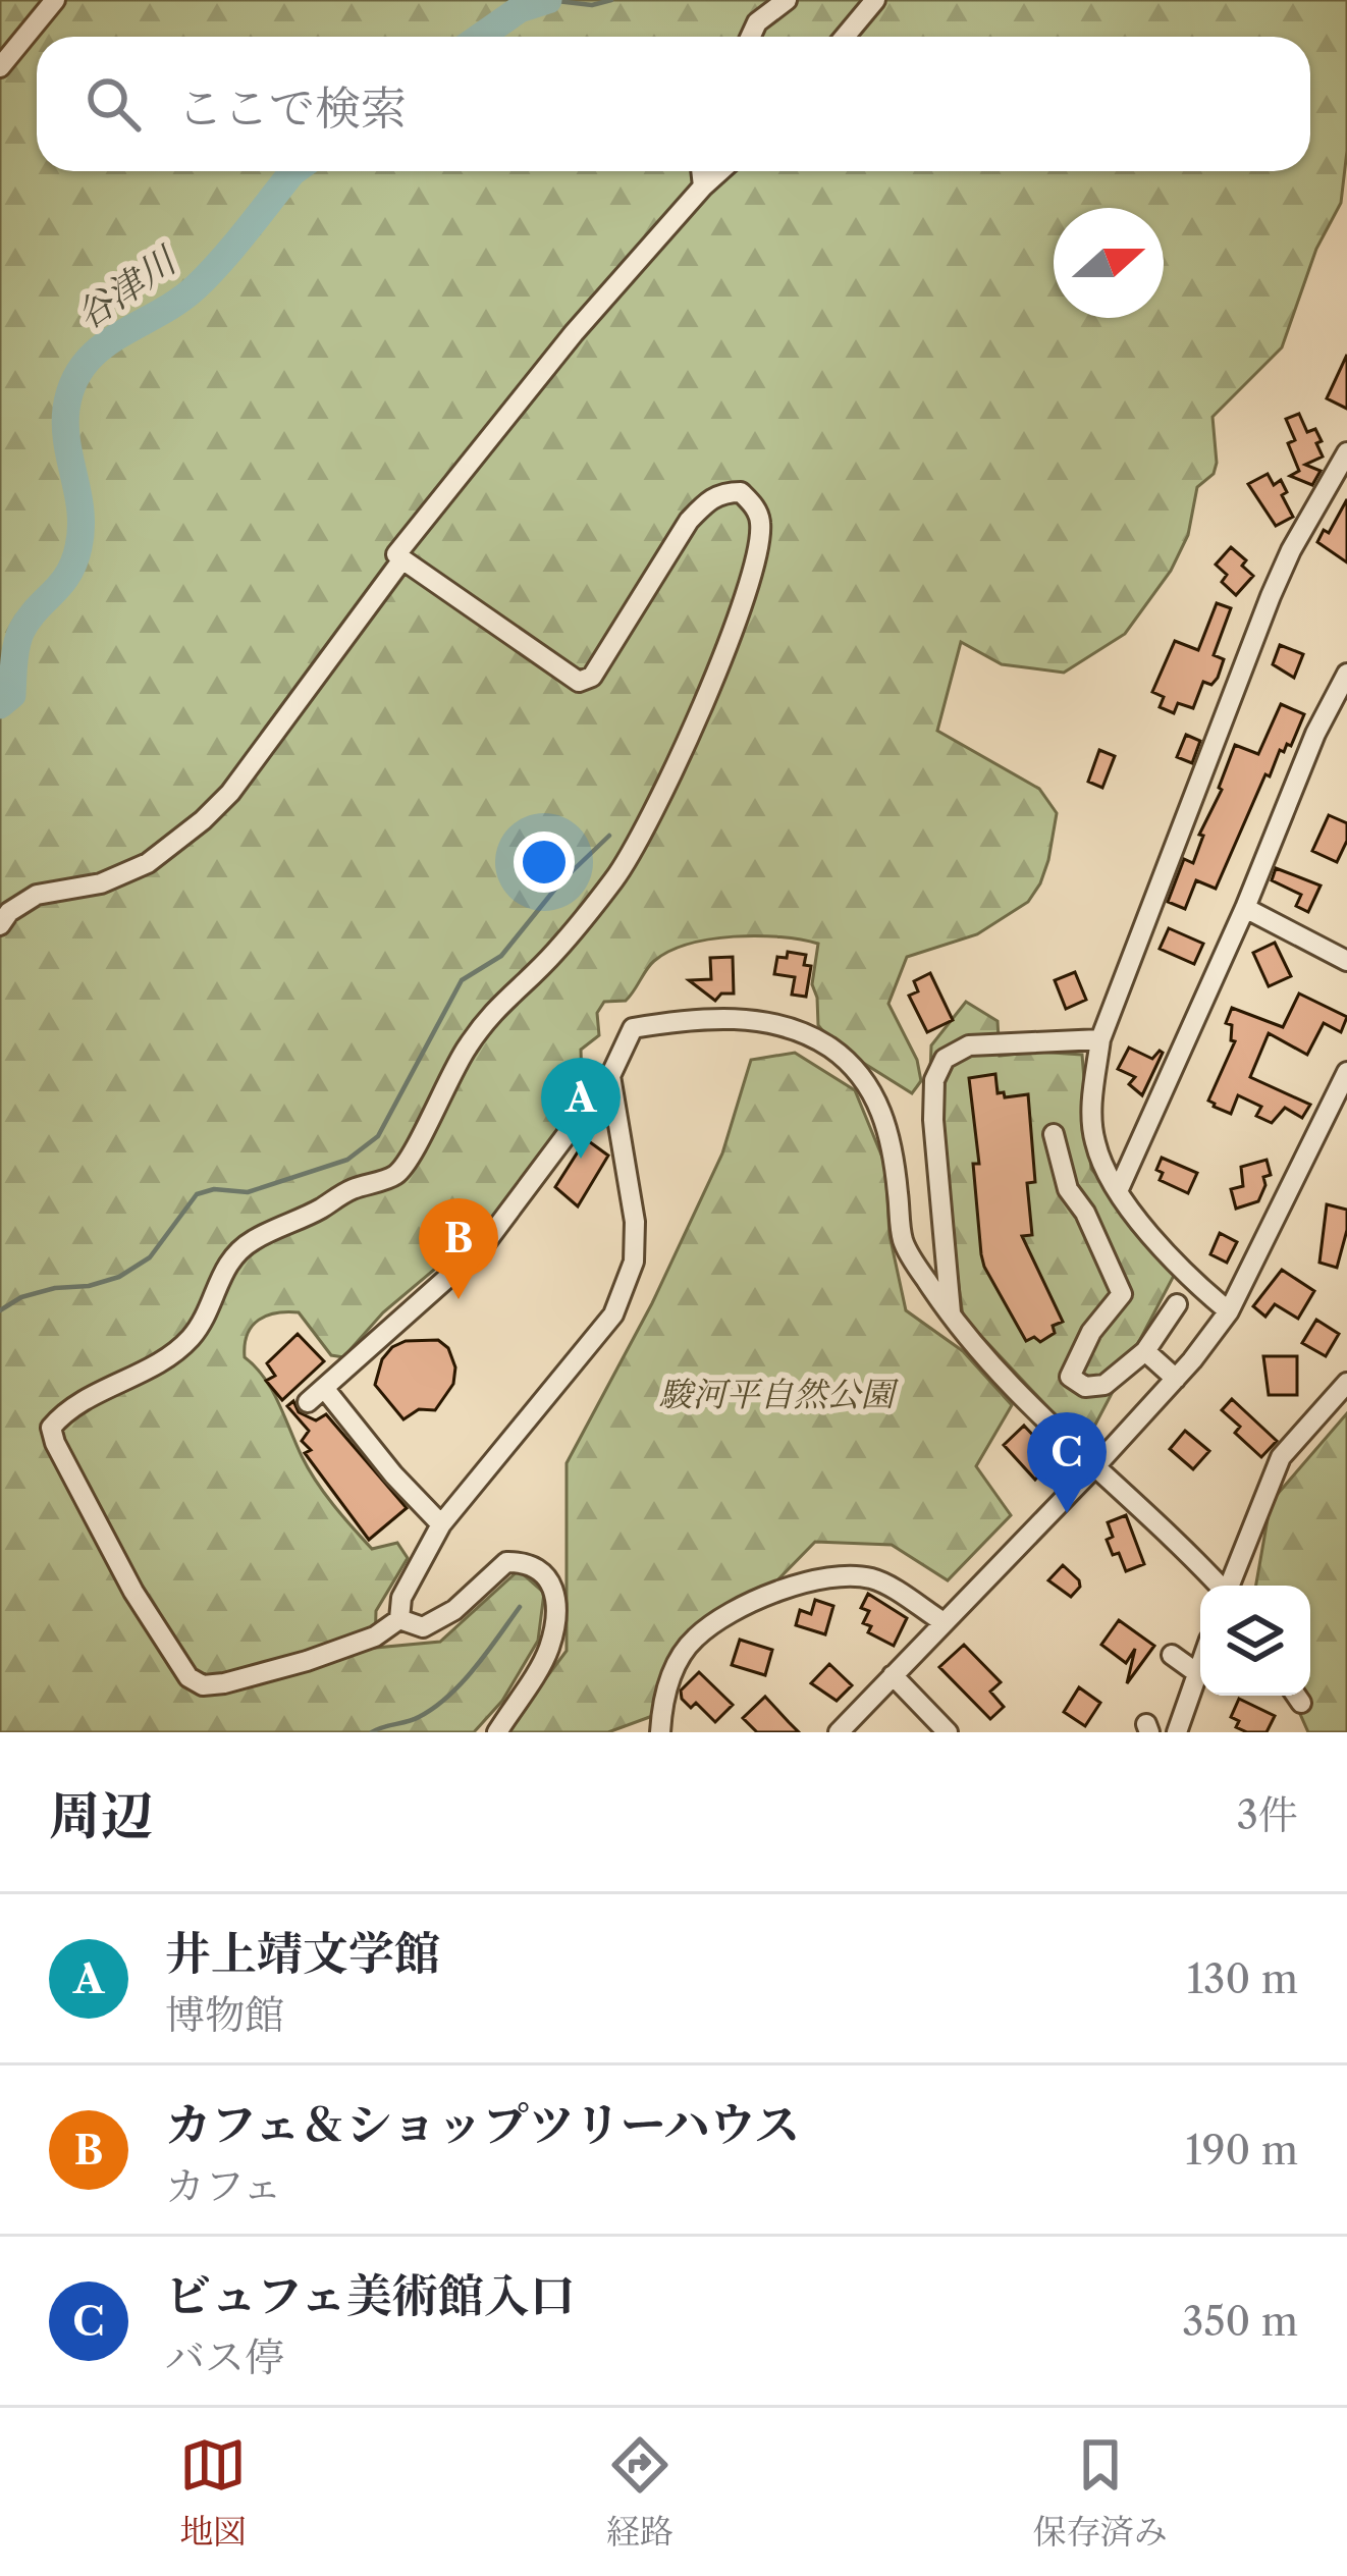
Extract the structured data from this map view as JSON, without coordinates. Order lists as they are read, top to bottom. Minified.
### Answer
{"water":["谷津川"],"parks":["駿河平自然公園"],"north":"right","page":{"search":"ここで検索","pins":["A","B","C"],"heading":["周辺","3件"],"list":[{"mark":"A","name":"井上靖文学館","note":"博物館","value":"130 m"},{"mark":"B","name":"カフェ＆ショップツリーハウス","note":"カフェ","value":"190 m"},{"mark":"C","name":"ビュフェ美術館入口","note":"バス停","value":"350 m"}],"nav":["地図","経路","保存済み"]}}
